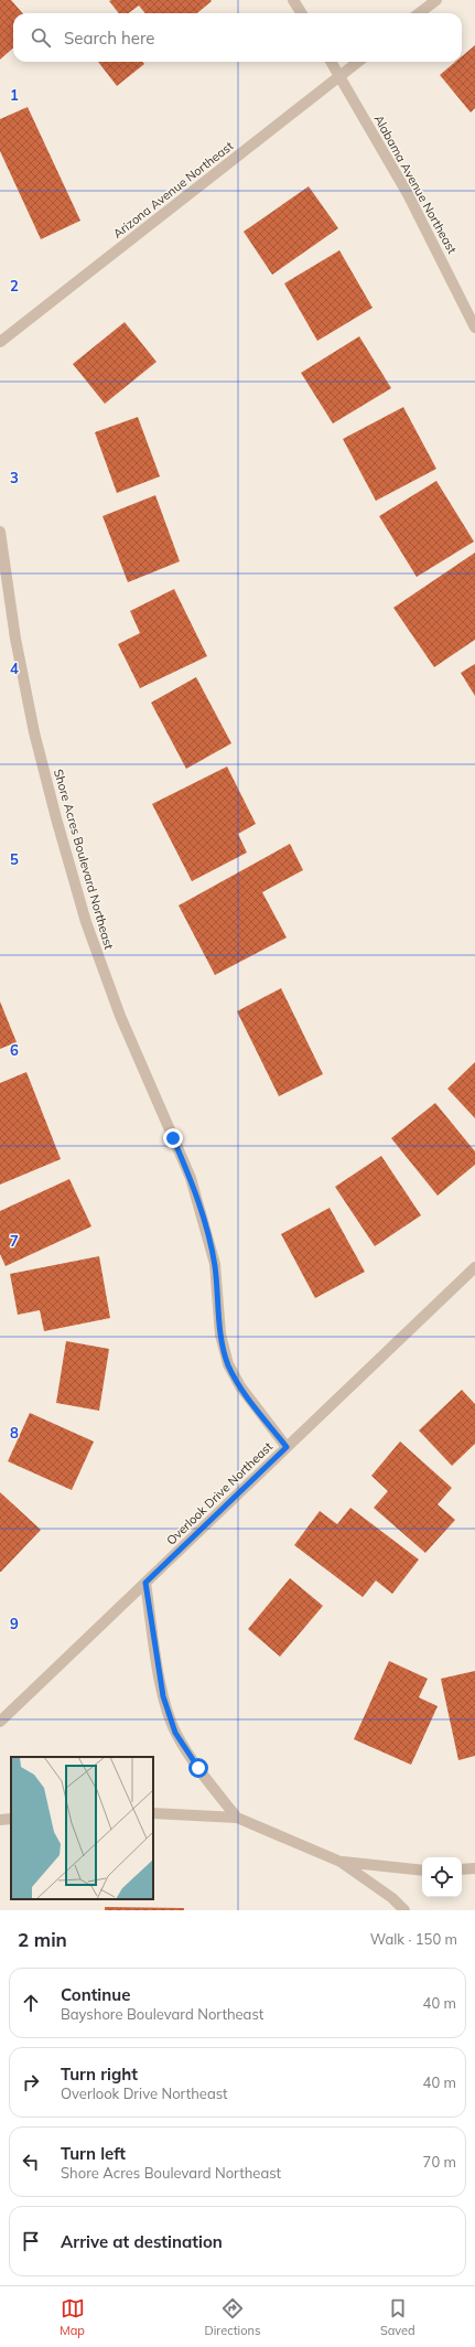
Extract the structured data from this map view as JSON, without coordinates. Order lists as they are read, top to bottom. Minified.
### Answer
{"streets":{"street":["Alabama Avenue Northeast","Arizona Avenue Northeast","Shore Acres Boulevard Northeast","Overlook Drive Northeast"]},"crossings":[["Alabama Avenue Northeast","Arizona Avenue Northeast"],["Shore Acres Boulevard Northeast","Overlook Drive Northeast"]],"page":{"search":"Search here","heading":["2 min","Walk · 150 m"],"list":[["Continue","Bayshore Boulevard Northeast","40 m"],["Turn right","Overlook Drive Northeast","40 m"],["Turn left","Shore Acres Boulevard Northeast","70 m"],"Arrive at destination"],"nav":["Map","Directions","Saved"]},"grid":{"rows":["1","2","3","4","5","6","7","8","9"]}}
